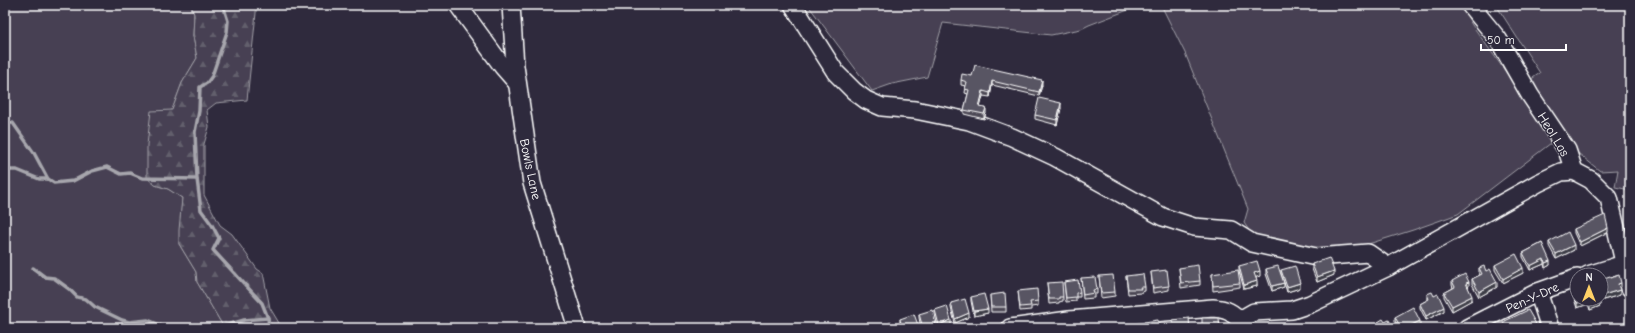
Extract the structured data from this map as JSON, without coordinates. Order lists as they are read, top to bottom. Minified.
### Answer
{"streets":{"street":["Heol Las","Bowls Lane","Pen-Y-Dre"]},"scale_bar":"50 m","north":"top"}
